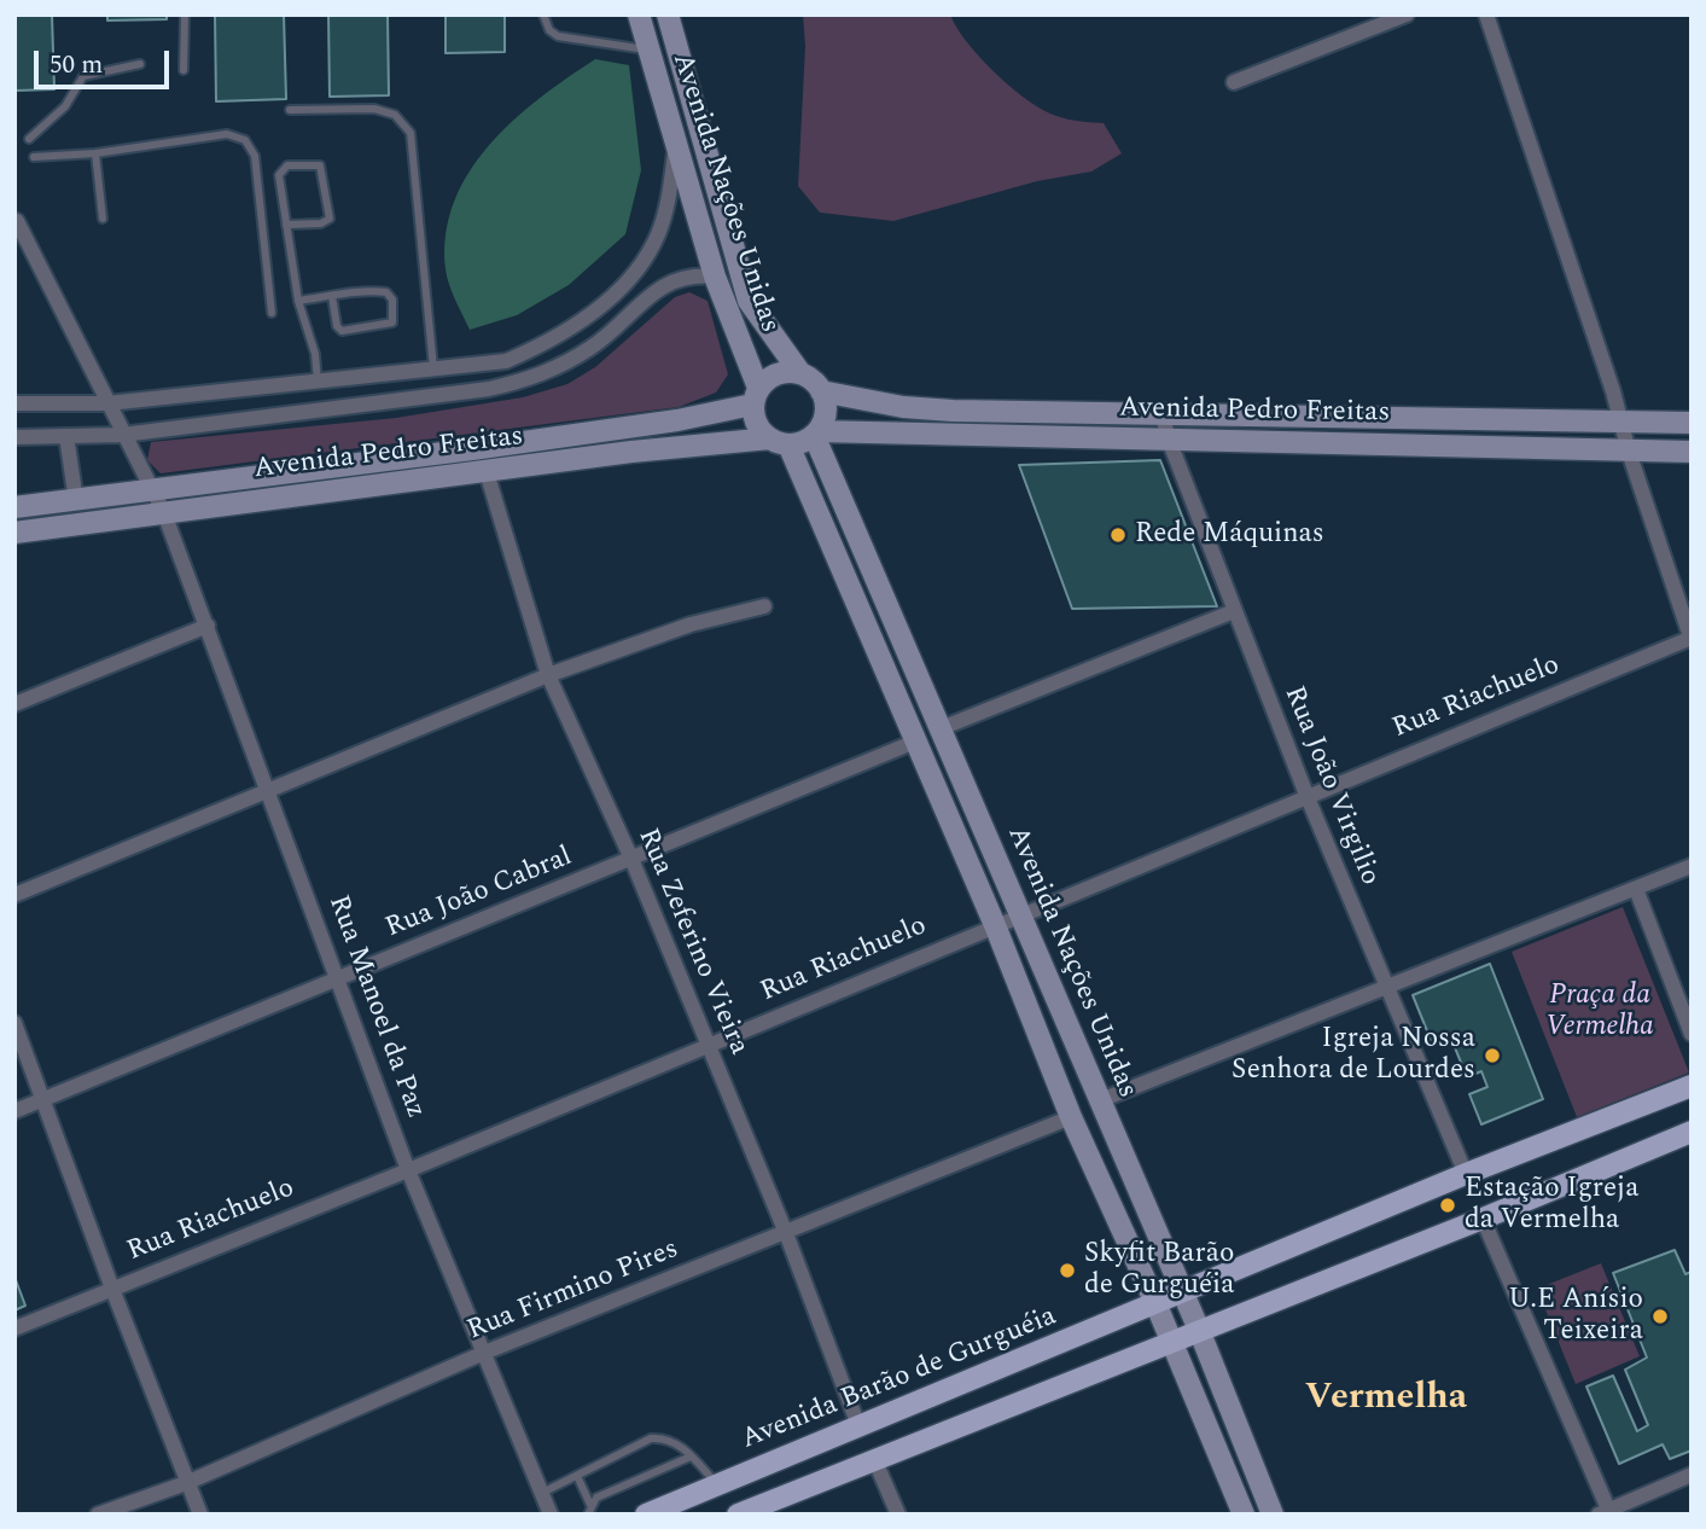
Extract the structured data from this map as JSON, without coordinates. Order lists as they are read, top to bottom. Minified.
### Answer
{"streets":{"main road":["Avenida Nações Unidas","Avenida Pedro Freitas","Avenida Barão de Gurguéia"],"street":["Rua Riachuelo","Rua João Virgilio","Rua João Cabral","Rua Zeferino Vieira","Rua Manoel da Paz","Rua Firmino Pires"]},"crossings":[["Avenida Nações Unidas","Avenida Pedro Freitas"],["Avenida Nações Unidas","Rua Riachuelo"],["Avenida Nações Unidas","Rua João Cabral"],["Avenida Nações Unidas","Rua Firmino Pires"],["Avenida Nações Unidas","Avenida Barão de Gurguéia"],["Avenida Pedro Freitas","Rua João Virgilio"],["Avenida Pedro Freitas","Rua Zeferino Vieira"],["Avenida Pedro Freitas","Rua Manoel da Paz"],["Rua Riachuelo","Rua João Virgilio"],["Rua Riachuelo","Rua Zeferino Vieira"],["Rua Riachuelo","Rua Manoel da Paz"],["Rua João Virgilio","Avenida Barão de Gurguéia"],["Rua João Cabral","Rua Zeferino Vieira"],["Rua João Cabral","Rua Manoel da Paz"],["Rua Zeferino Vieira","Rua Firmino Pires"],["Rua Zeferino Vieira","Avenida Barão de Gurguéia"],["Rua Manoel da Paz","Rua Firmino Pires"]],"districts":["Vermelha"],"parks":["Praça da Vermelha"],"places":["Rede Máquinas","Igreja Nossa Senhora de Lourdes","Estação Igreja da Vermelha","Skyfit Barão de Gurguéia","U.E Anísio Teixeira"],"scale_bar":"50 m"}
